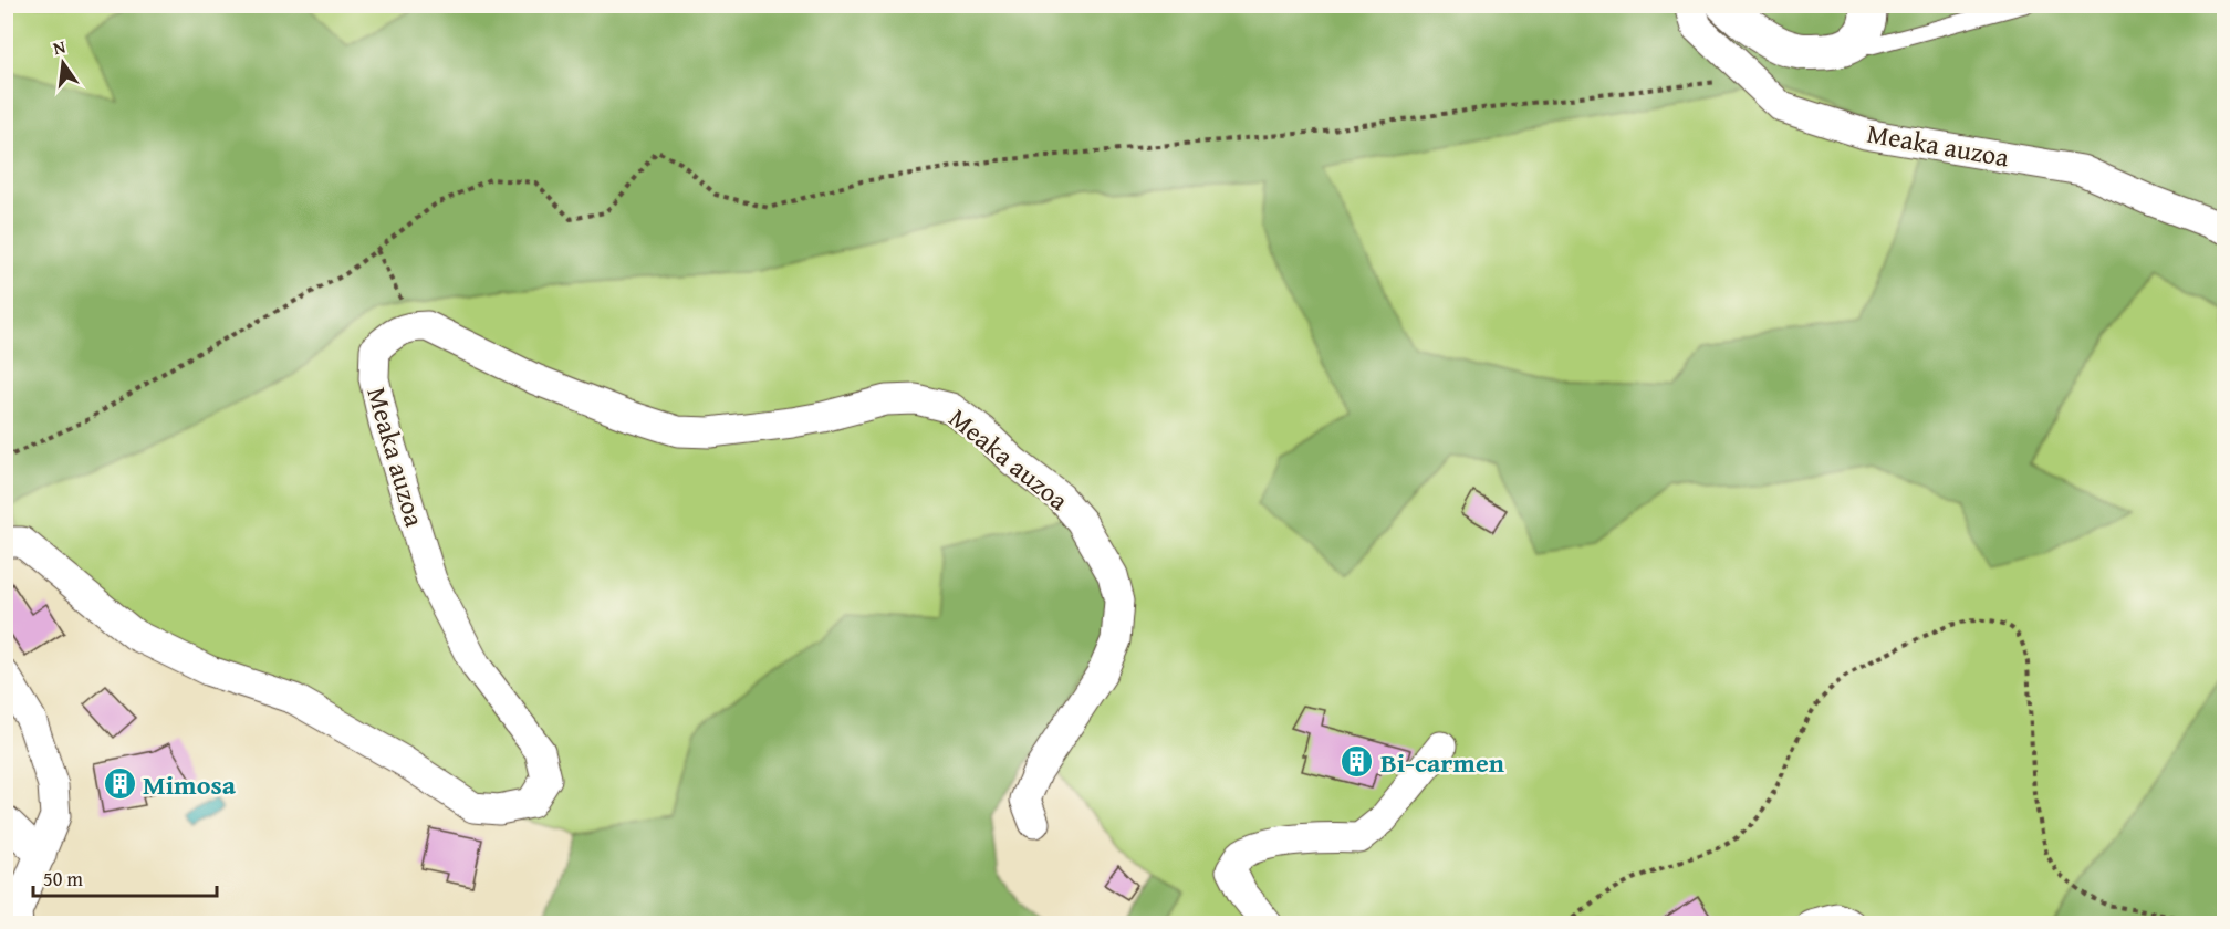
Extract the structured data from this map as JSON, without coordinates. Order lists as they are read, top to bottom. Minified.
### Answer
{"streets":{"street":["Meaka auzoa"]},"places":{"building":["Bi-carmen","Mimosa"]},"scale_bar":"50 m","north":"top"}
